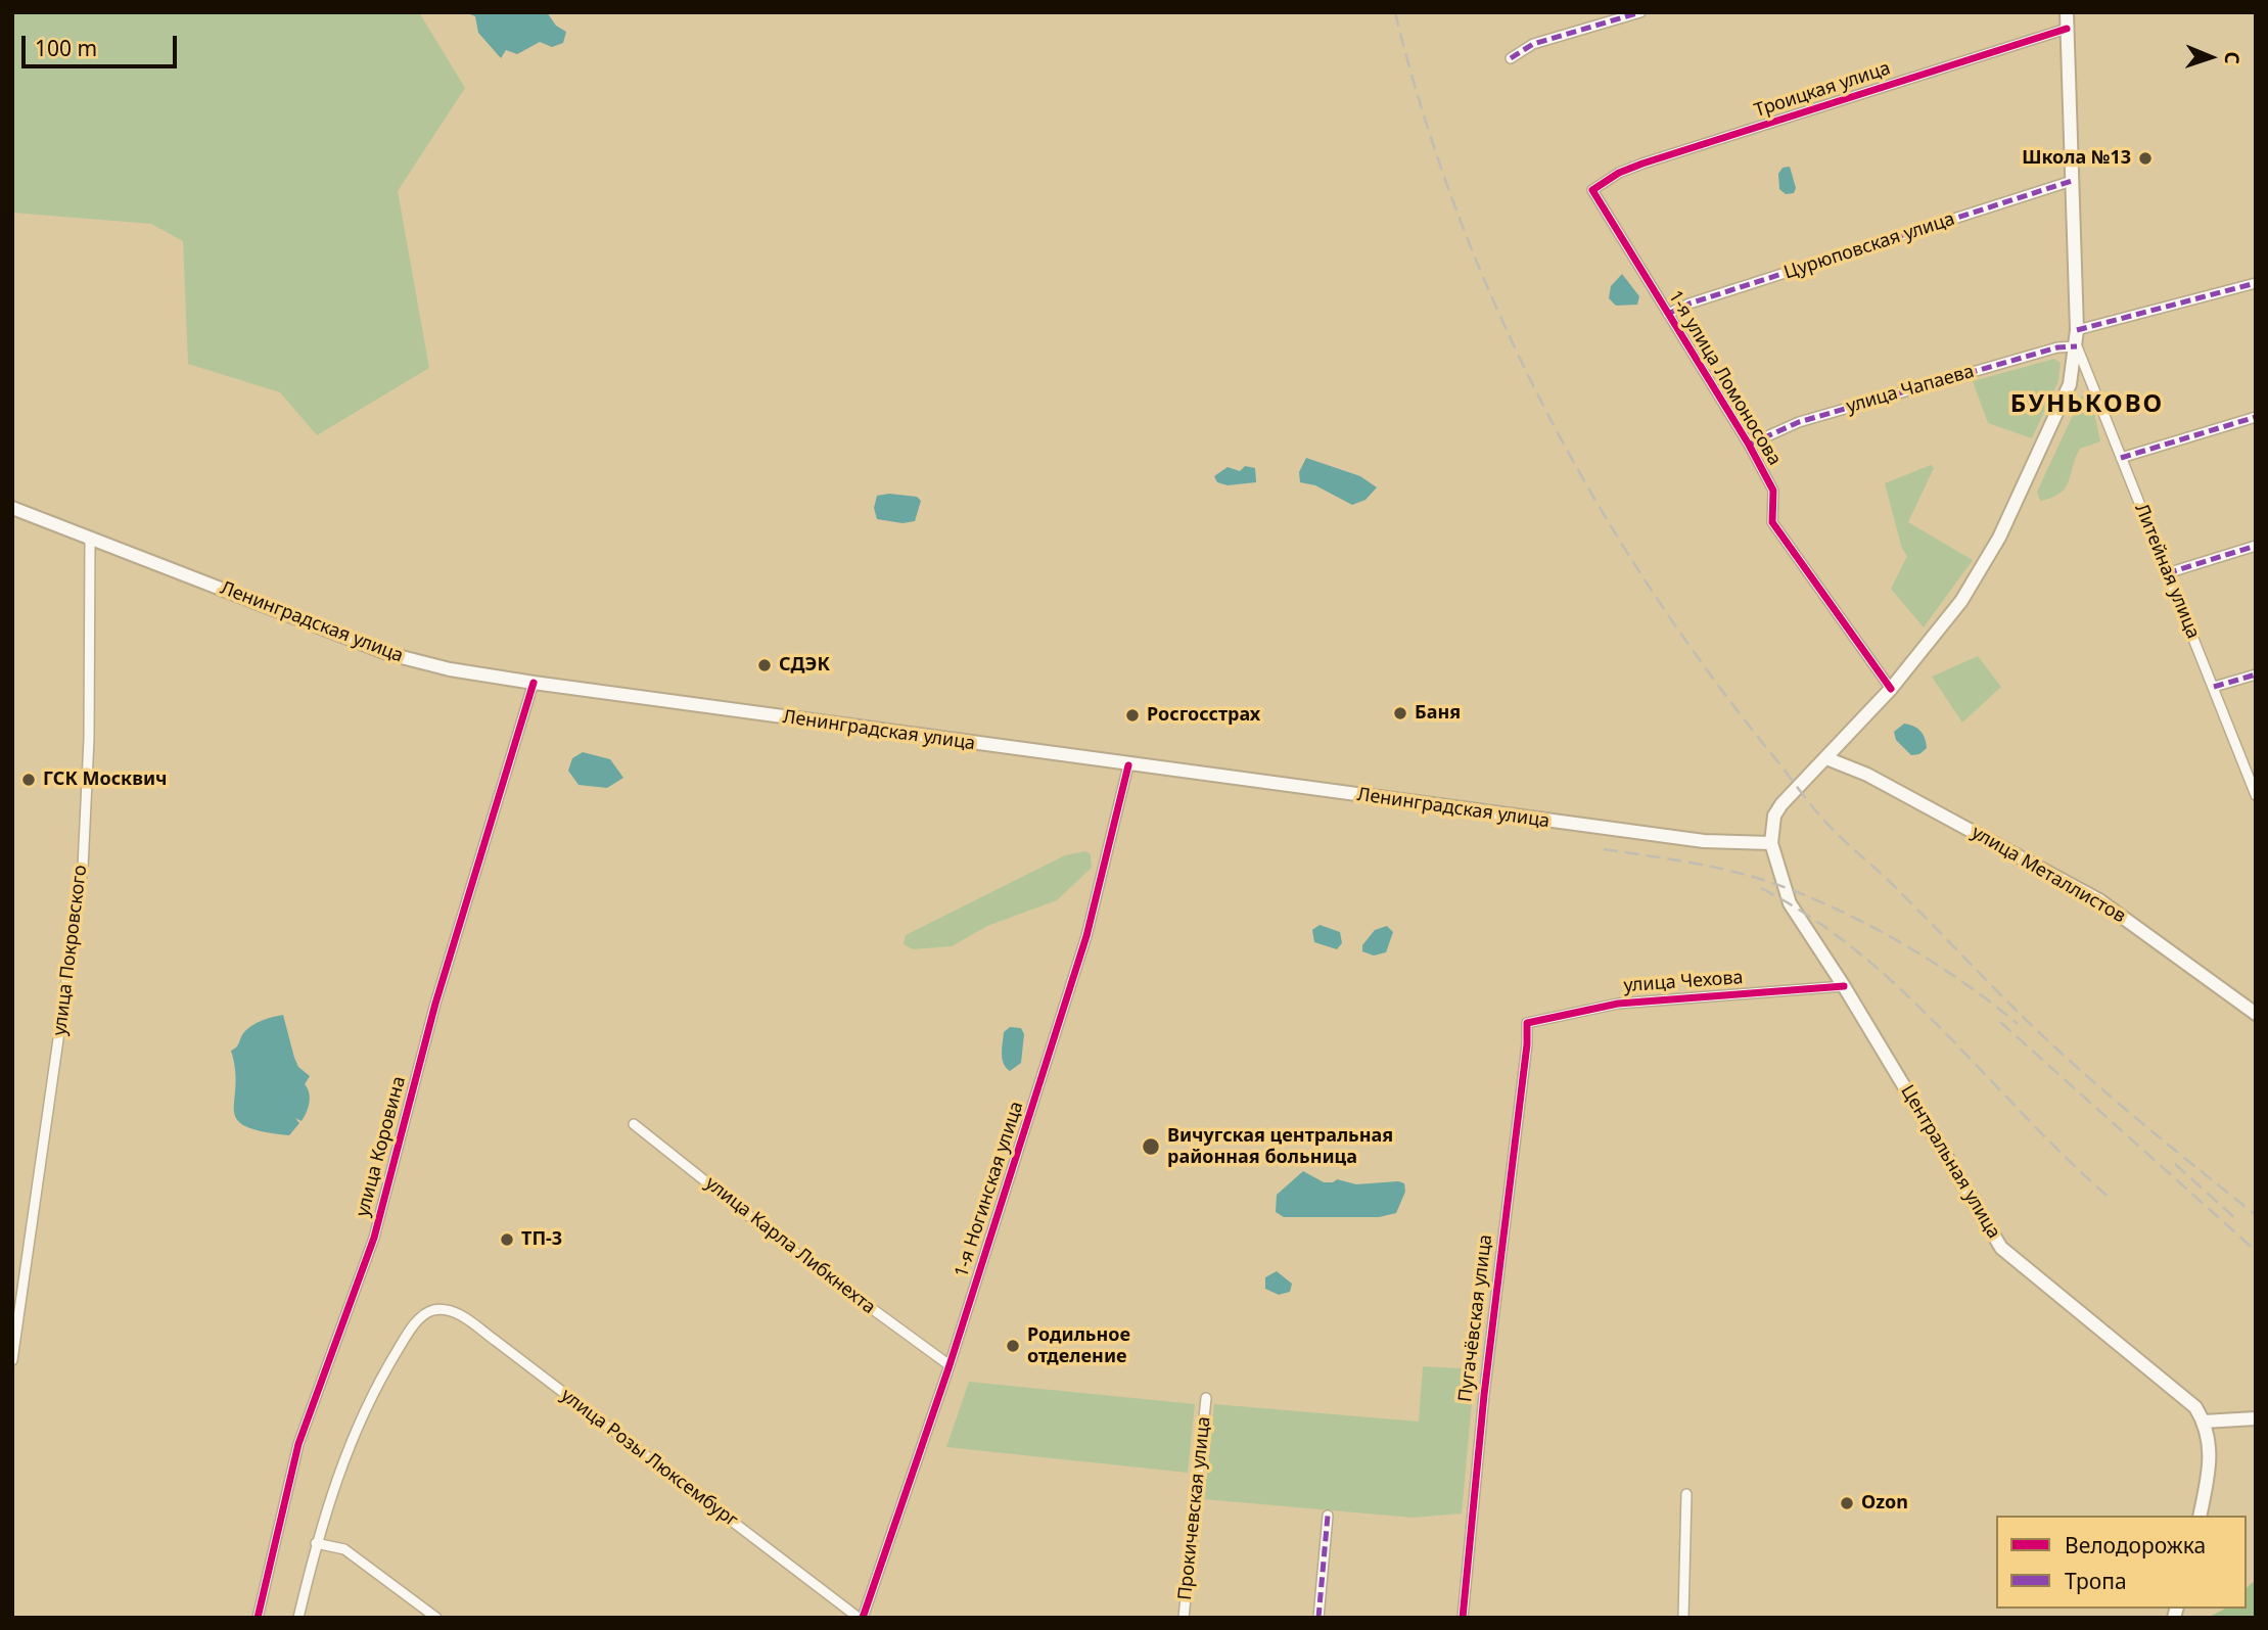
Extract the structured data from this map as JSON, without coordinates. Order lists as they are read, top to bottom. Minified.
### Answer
{"streets":{"main road":["Ленинградская улица","улица Металлистов","Центральная улица"],"street":["Троицкая улица","Цурюповская улица","1-я улица Ломоносова","улица Чапаева","Литейная улица","улица Покровского","улица Чехова","улица Коровина","1-я Ногинская улица","улица Карла Либкнехта","Пугачёвская улица","улица Розы Люксембург","Прокичевская улица"]},"crossings":[["Троицкая улица","1-я улица Ломоносова"],["Цурюповская улица","1-я улица Ломоносова"],["1-я улица Ломоносова","улица Чапаева"],["улица Чапаева","Литейная улица"],["Ленинградская улица","улица Покровского"],["Ленинградская улица","улица Коровина"],["Ленинградская улица","Центральная улица"],["Ленинградская улица","1-я Ногинская улица"],["улица Чехова","Центральная улица"],["улица Чехова","Пугачёвская улица"],["1-я Ногинская улица","улица Карла Либкнехта"],["1-я Ногинская улица","улица Розы Люксембург"]],"districts":["БУНЬКОВО"],"places":["Школа №13","СДЭК","Баня","Росгосстрах","ГСК Москвич","Вичугская центральная районная больница","ТП-3","Родильное отделение","Ozon"],"legend":["Велодорожка","Тропа"],"scale_bar":"100 m","north":"right"}
